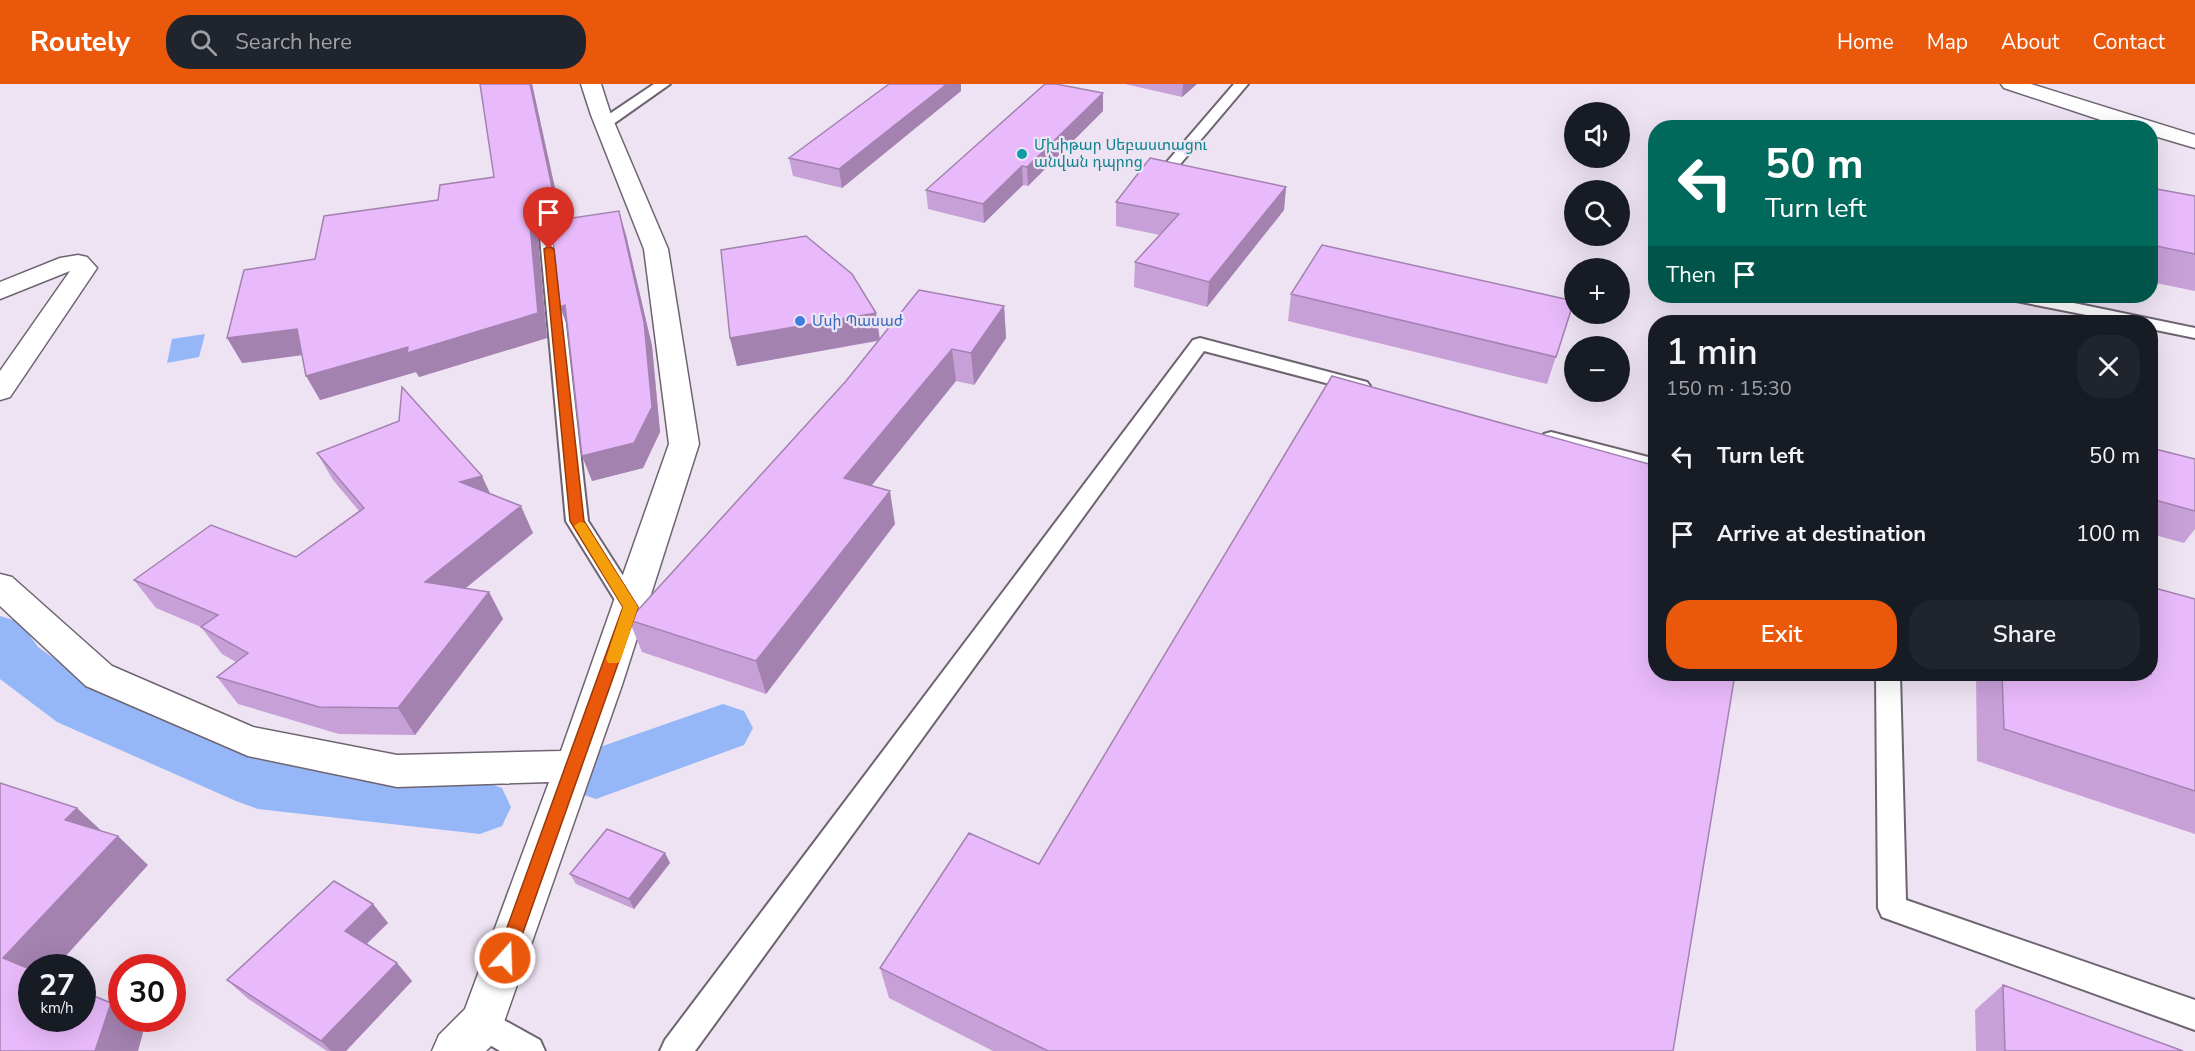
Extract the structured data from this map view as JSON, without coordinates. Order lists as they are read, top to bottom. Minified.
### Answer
{"places":["Մխիթար Սեբաստացու անվան դպրոց","Մսի Պասաժ"],"page":{"header":"Routely","search":"Search here","nav":["Home","Map","About","Contact"],"map_buttons":["+","−"],"turn":["50 m","Turn left"],"then":"Then","heading":["1 min","150 m · 15:30"],"list":[{"name":"Turn left","value":"50 m"},{"name":"Arrive at destination","value":"100 m"}],"buttons":["Exit","Share"],"speed":"27 km/h","limit":"30"}}
